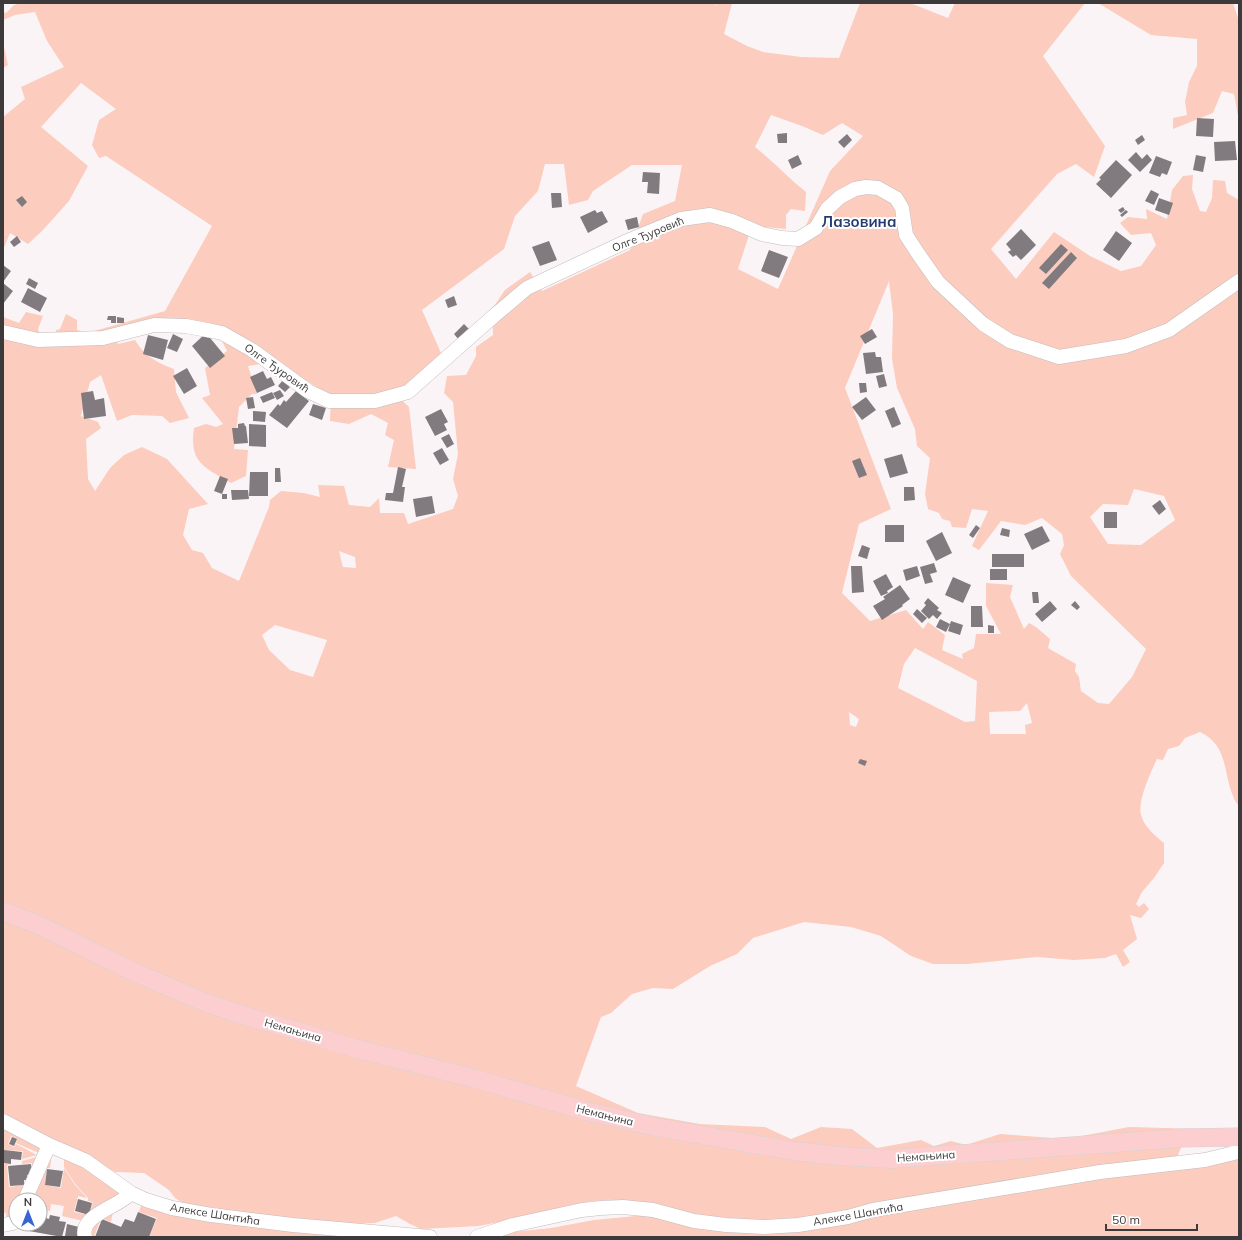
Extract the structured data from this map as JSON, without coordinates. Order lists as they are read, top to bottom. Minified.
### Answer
{"streets":{"main road":["Немањина"],"street":["Олге Ђуровић","Алексе Шантића"]},"districts":["Лазовина"],"scale_bar":"50 m","north":"top"}
